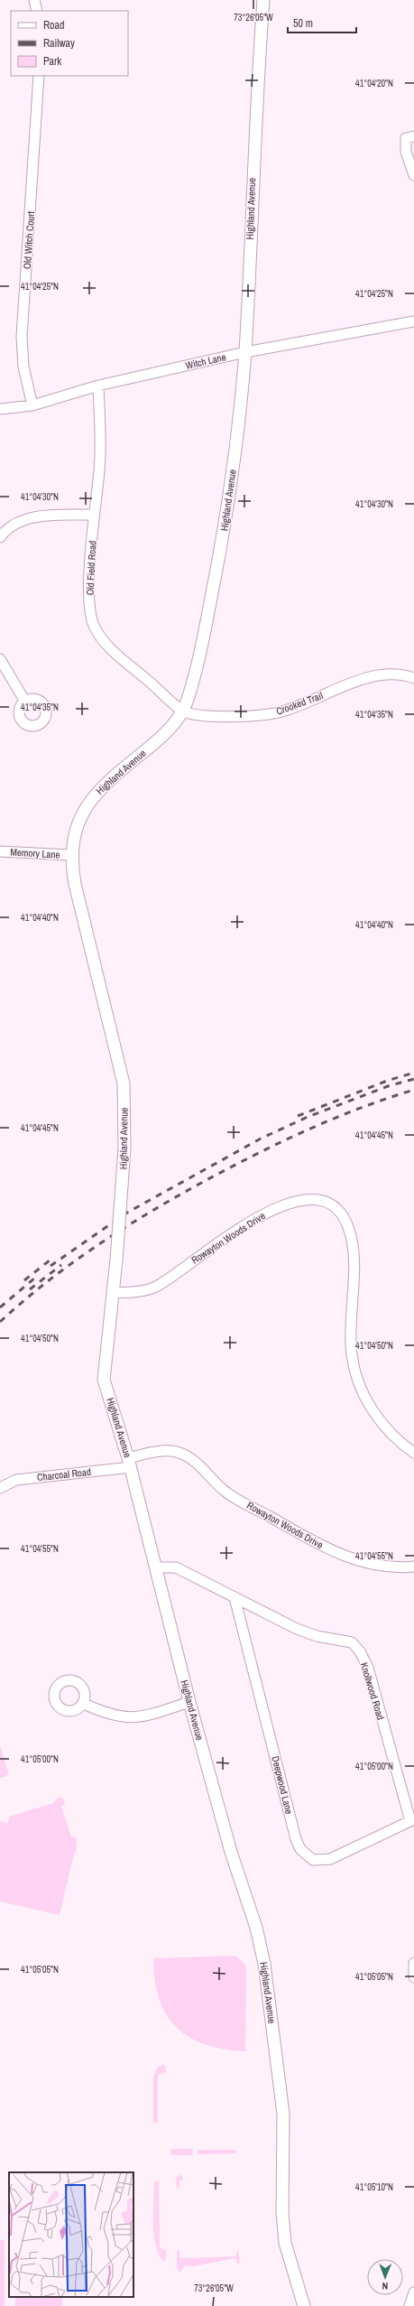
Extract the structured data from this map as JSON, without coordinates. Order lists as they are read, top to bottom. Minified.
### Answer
{"streets":{"street":["Highland Avenue","Old Witch Court","Witch Lane","Old Field Road","Crooked Trail","Memory Lane","Rowayton Woods Drive","Charcoal Road","Knollwood Road","Deepwood Lane"]},"crossings":[["Highland Avenue","Witch Lane"],["Highland Avenue","Old Field Road"],["Highland Avenue","Crooked Trail"],["Highland Avenue","Memory Lane"],["Highland Avenue","Rowayton Woods Drive"],["Highland Avenue","Charcoal Road"],["Highland Avenue","Knollwood Road"],["Old Witch Court","Witch Lane"],["Witch Lane","Old Field Road"],["Old Field Road","Crooked Trail"],["Rowayton Woods Drive","Charcoal Road"],["Knollwood Road","Deepwood Lane"]],"legend":["Road","Railway","Park"],"scale_bar":"50 m","north":"bottom","coordinates":["73°26'05\"W","41°04'20\"N","41°04'25\"N","41°04'30\"N","41°04'35\"N","41°04'40\"N","41°04'45\"N","41°04'50\"N","41°04'55\"N","41°05'00\"N","41°05'05\"N","41°05'10\"N"]}
